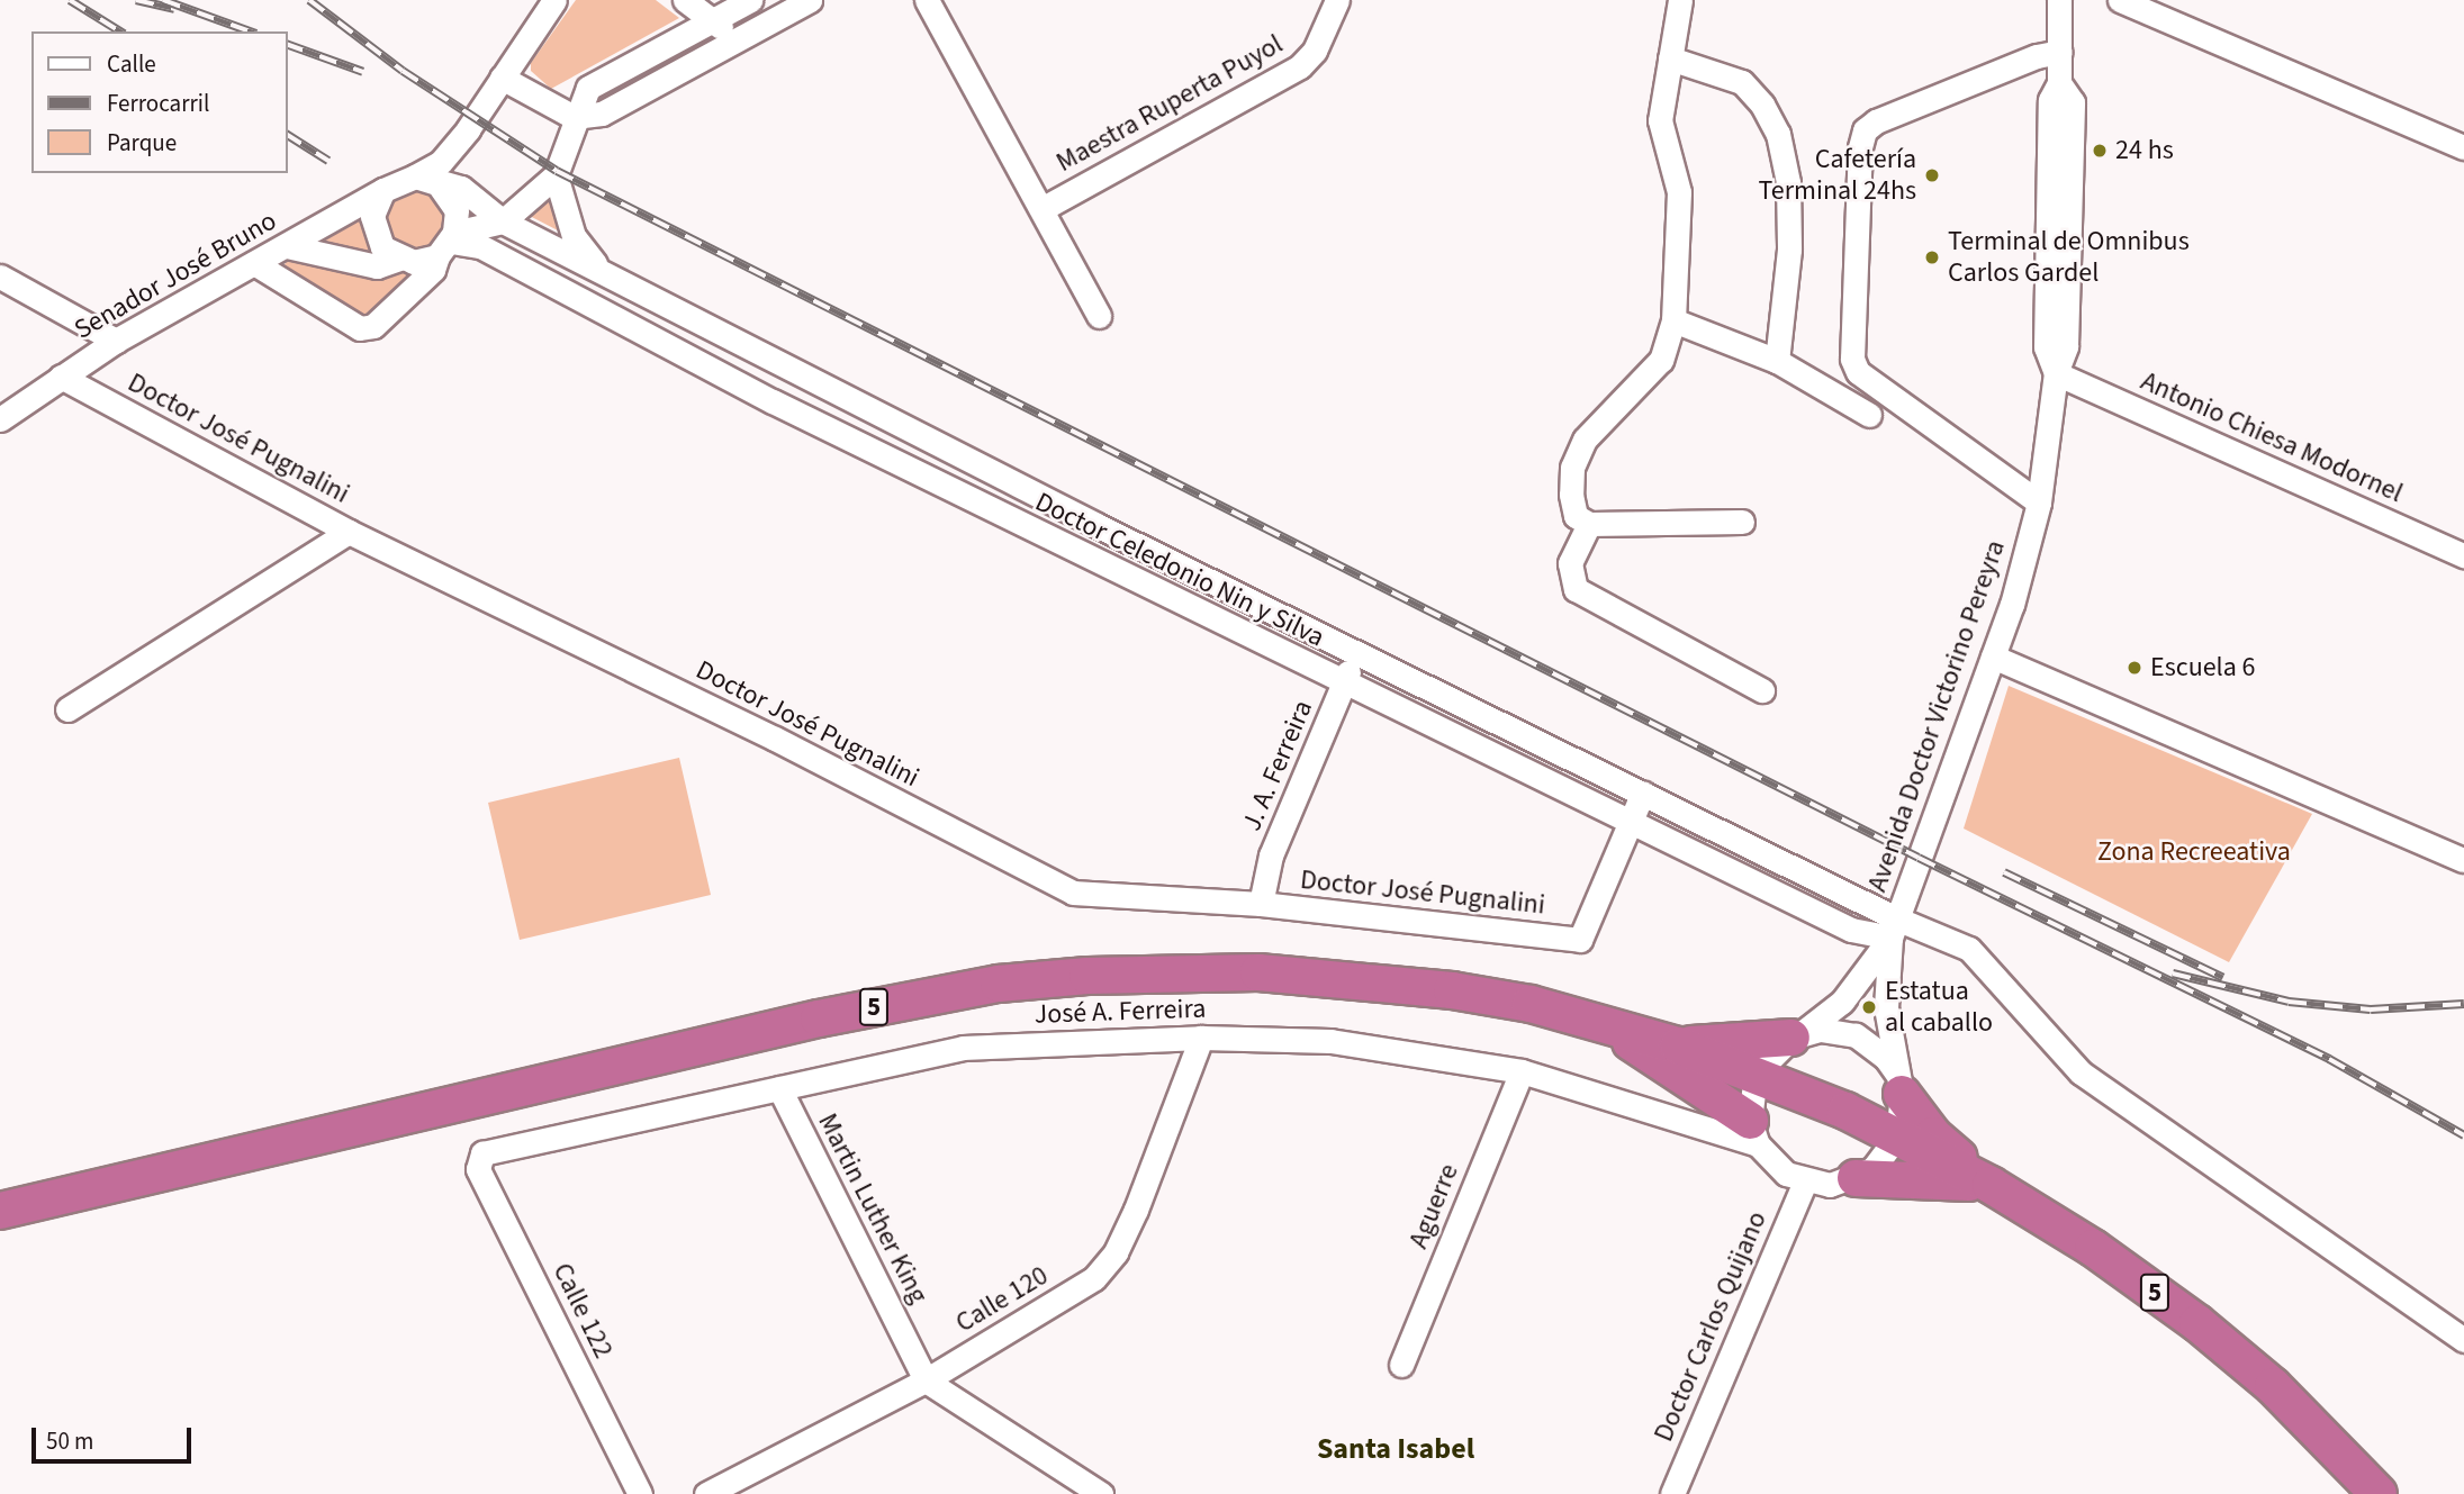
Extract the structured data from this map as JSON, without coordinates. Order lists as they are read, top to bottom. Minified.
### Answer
{"streets":{"highway":["5"],"street":["Maestra Ruperta Puyol","Senador José Bruno","Antonio Chiesa Modornel","Doctor José Pugnalini","Doctor Celedonio Nin y Silva","Avenida Doctor Victorino Pereyra","J. A. Ferreira","José A. Ferreira","Aguerre","Martin Luther King","Calle 120","Calle 122","Doctor Carlos Quijano"]},"crossings":[["Senador José Bruno","Doctor José Pugnalini"],["Senador José Bruno","Doctor Celedonio Nin y Silva"],["Antonio Chiesa Modornel","Avenida Doctor Victorino Pereyra"],["Doctor José Pugnalini","Doctor Celedonio Nin y Silva"],["Doctor José Pugnalini","J. A. Ferreira"],["Doctor Celedonio Nin y Silva","Avenida Doctor Victorino Pereyra"],["Doctor Celedonio Nin y Silva","J. A. Ferreira"],["José A. Ferreira","Aguerre"],["José A. Ferreira","Martin Luther King"],["José A. Ferreira","Calle 120"],["José A. Ferreira","Calle 122"],["Martin Luther King","Calle 120"]],"districts":["Santa Isabel"],"parks":["Zona Recreeativa"],"places":["24 hs","Cafetería Terminal 24hs","Terminal de Omnibus Carlos Gardel","Escuela 6","Estatua al caballo"],"legend":["Calle","Ferrocarril","Parque"],"scale_bar":"50 m"}
